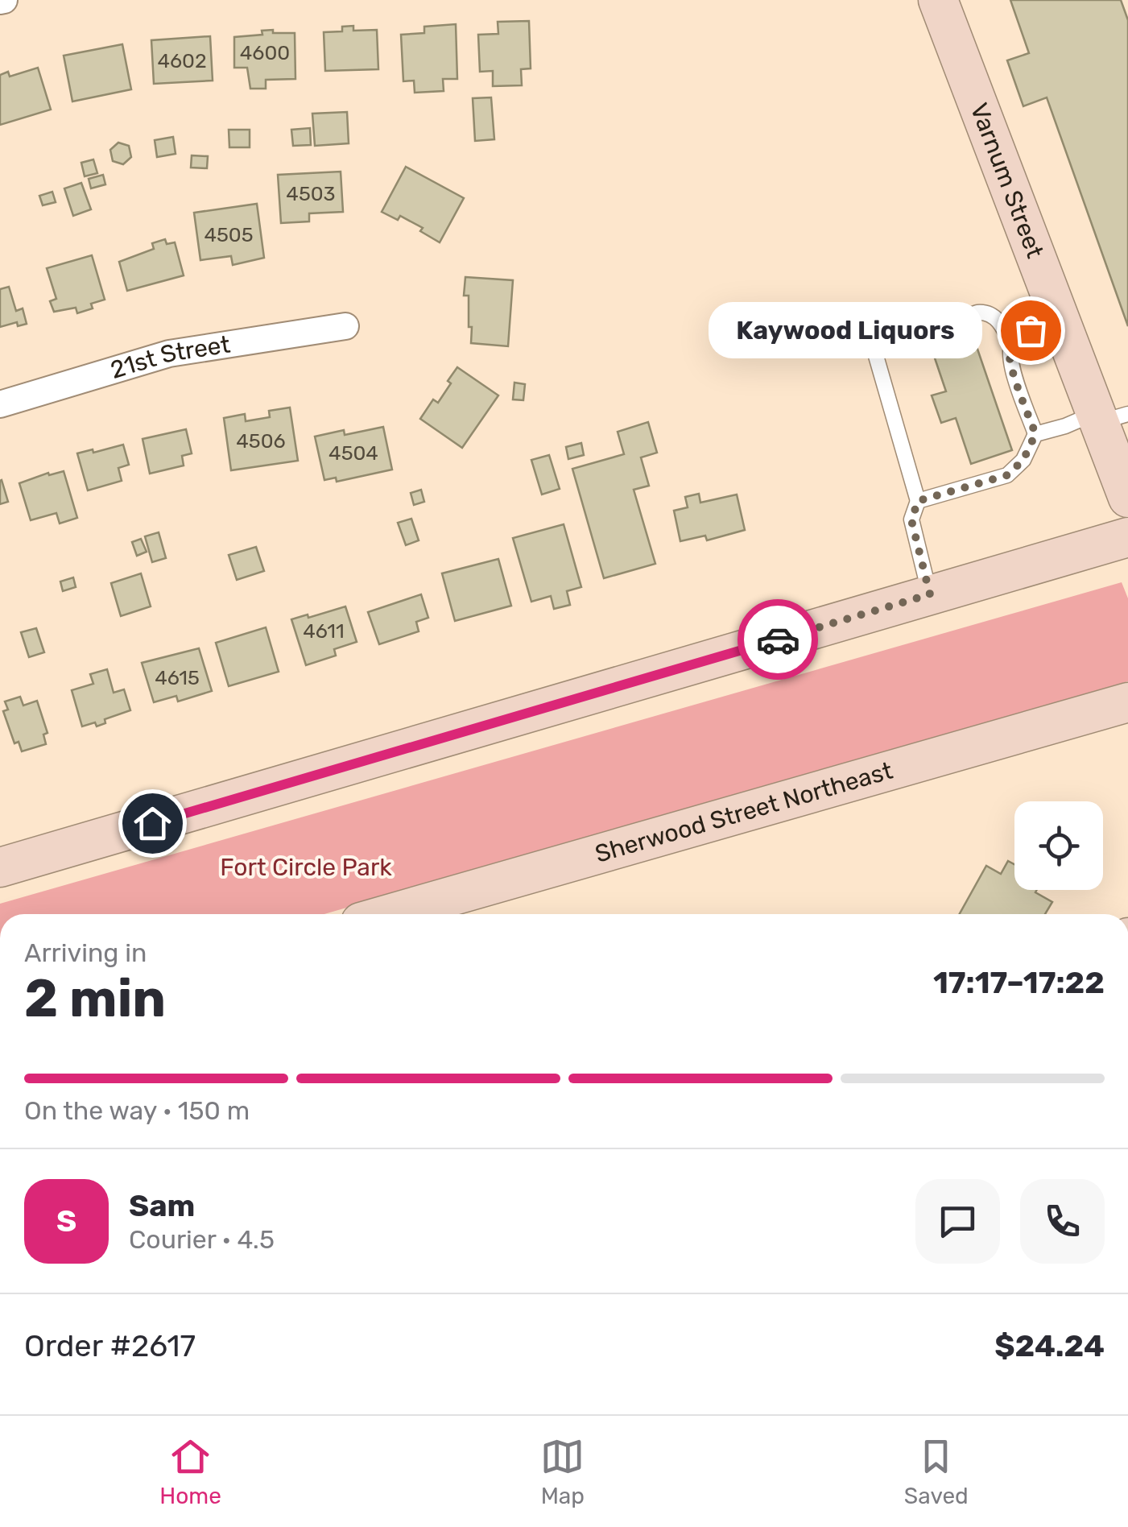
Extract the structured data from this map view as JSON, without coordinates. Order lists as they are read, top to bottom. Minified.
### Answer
{"streets":{"street":["Varnum Street","21st Street","Sherwood Street Northeast"]},"parks":["Fort Circle Park"],"places":["Kaywood Liquors"],"house_numbers":["4600","4602","4503","4505","4506","4504","4611","4615"],"page":{"bubble":"Kaywood Liquors","heading":["2 min","Arriving in","17:17–17:22"],"panel":["Sam","Courier · 4.5","Order #2617","$24.24"],"bar":"On the way · 150 m","round":"S","tabs":["Home","Map","Saved"]}}
